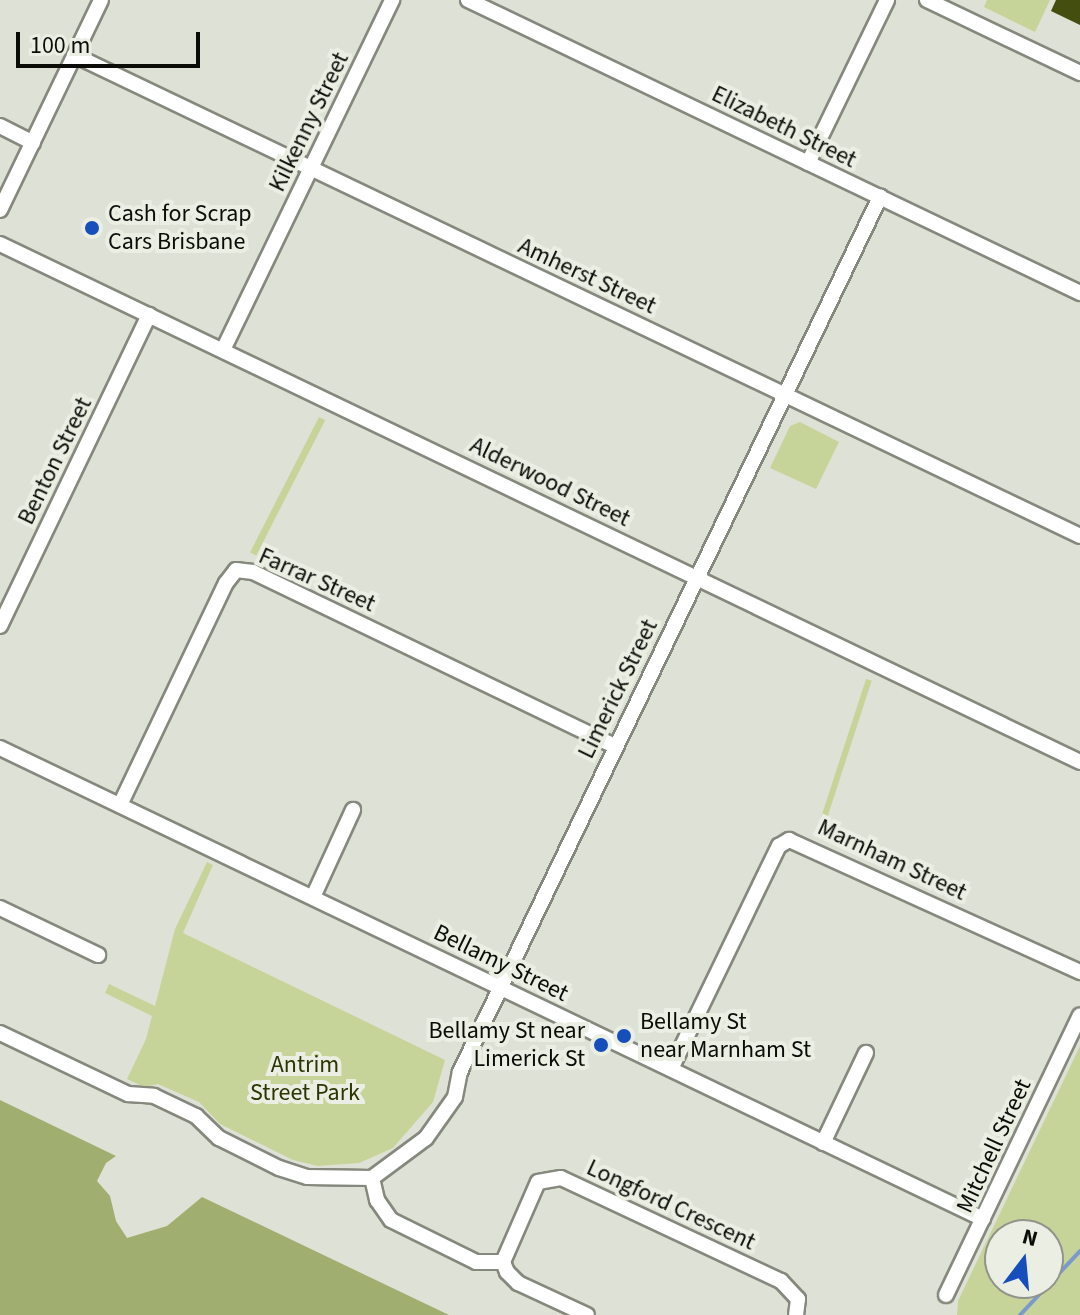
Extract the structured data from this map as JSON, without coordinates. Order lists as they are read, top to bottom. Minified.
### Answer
{"streets":{"street":["Kilkenny Street","Elizabeth Street","Amherst Street","Benton Street","Alderwood Street","Farrar Street","Limerick Street","Marnham Street","Bellamy Street","Mitchell Street","Longford Crescent"]},"crossings":[["Kilkenny Street","Amherst Street"],["Kilkenny Street","Alderwood Street"],["Elizabeth Street","Limerick Street"],["Amherst Street","Limerick Street"],["Benton Street","Alderwood Street"],["Alderwood Street","Limerick Street"],["Farrar Street","Limerick Street"],["Farrar Street","Bellamy Street"],["Limerick Street","Bellamy Street"],["Marnham Street","Bellamy Street"],["Bellamy Street","Mitchell Street"]],"parks":["Antrim Street Park"],"places":["Cash for Scrap Cars Brisbane","Bellamy St near Marnham St","Bellamy St near Limerick St"],"scale_bar":"100 m","north":"top"}
